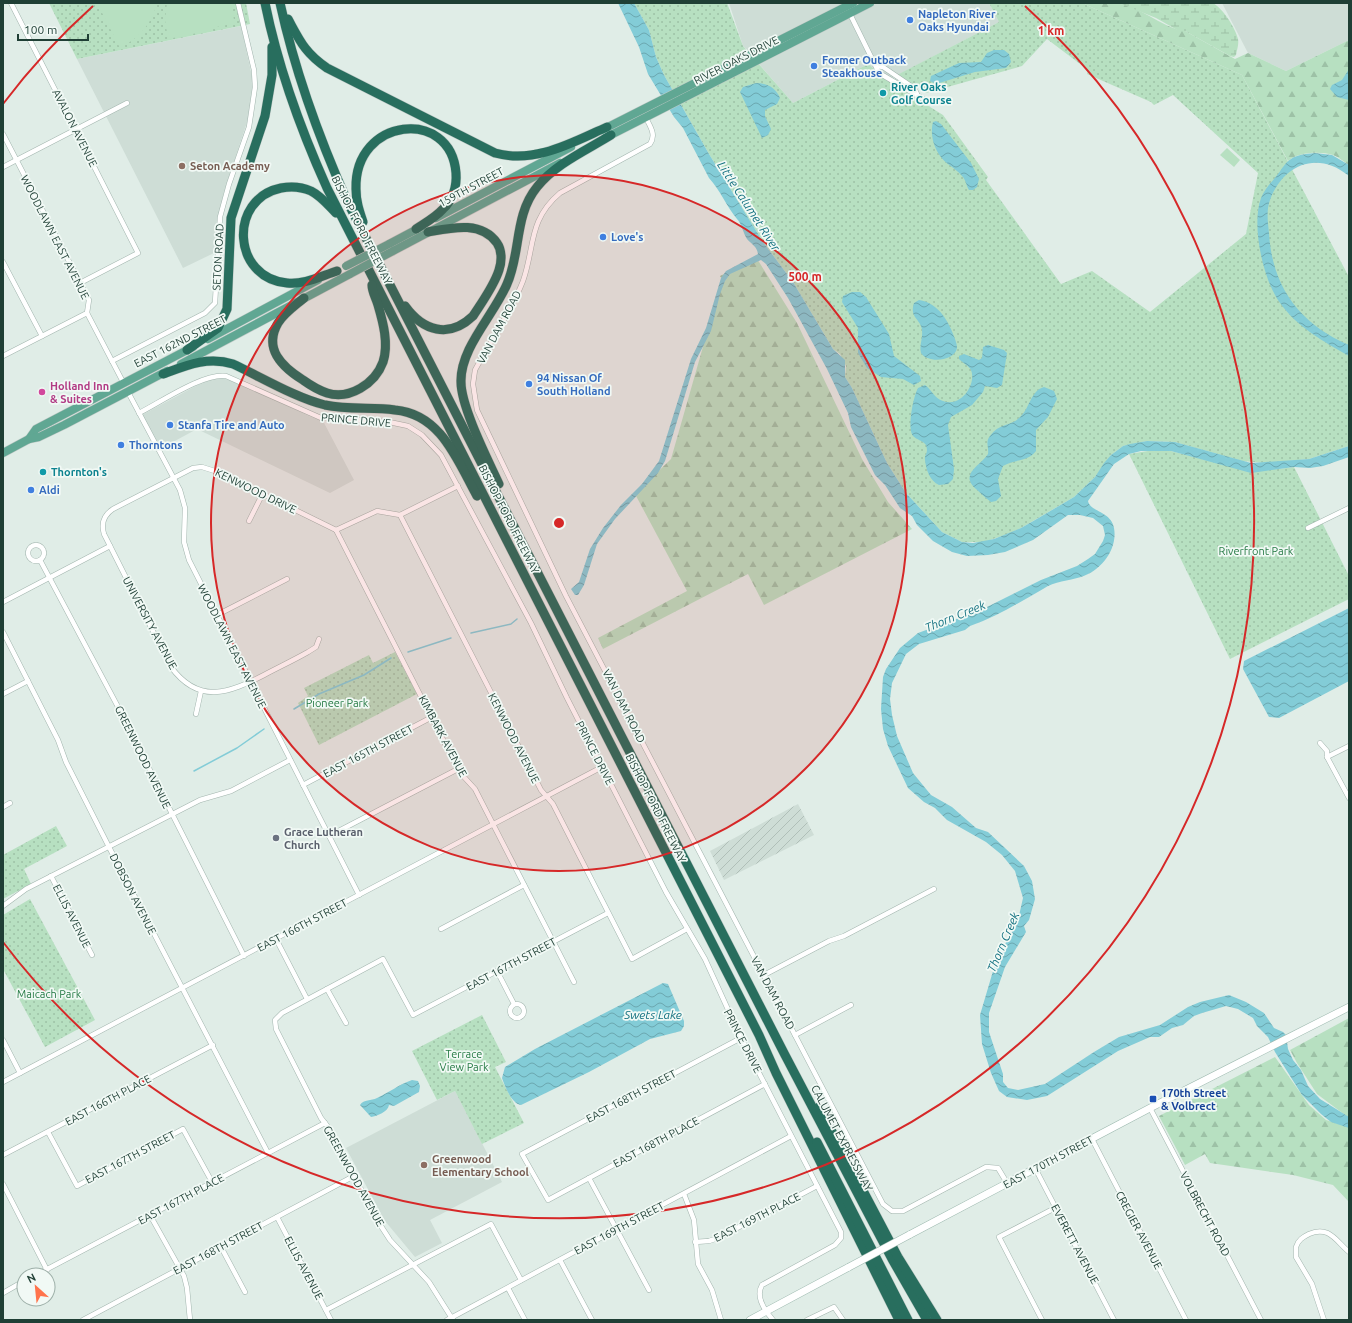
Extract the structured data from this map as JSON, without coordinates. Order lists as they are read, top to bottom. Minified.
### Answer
{"streets":{"highway":["BISHOP FORD FREEWAY","CALUMET EXPRESSWAY"],"main road":["RIVER OAKS DRIVE","159TH STREET","EAST 162ND STREET"],"street":["AVALON AVENUE","WOODLAWN EAST AVENUE","SETON ROAD","VAN DAM ROAD","PRINCE DRIVE","KENWOOD DRIVE","UNIVERSITY AVENUE","KIMBARK AVENUE","KENWOOD AVENUE","EAST 165TH STREET","GREENWOOD AVENUE","DOBSON AVENUE","ELLIS AVENUE","EAST 166TH STREET","EAST 167TH STREET","EAST 168TH STREET","EAST 166TH PLACE","EAST 168TH PLACE","EAST 170TH STREET","EAST 167TH PLACE","VOLBRECHT ROAD","EAST 169TH PLACE","EAST 169TH STREET","CREGIER AVENUE","EVERETT AVENUE"]},"crossings":[["RIVER OAKS DRIVE","159TH STREET"],["RIVER OAKS DRIVE","VAN DAM ROAD"],["AVALON AVENUE","WOODLAWN EAST AVENUE"],["159TH STREET","EAST 162ND STREET"],["BISHOP FORD FREEWAY","CALUMET EXPRESSWAY"],["WOODLAWN EAST AVENUE","SETON ROAD"],["WOODLAWN EAST AVENUE","EAST 162ND STREET"],["WOODLAWN EAST AVENUE","PRINCE DRIVE"],["WOODLAWN EAST AVENUE","KENWOOD DRIVE"],["WOODLAWN EAST AVENUE","UNIVERSITY AVENUE"],["WOODLAWN EAST AVENUE","EAST 165TH STREET"],["WOODLAWN EAST AVENUE","EAST 166TH STREET"],["VAN DAM ROAD","EAST 170TH STREET"],["PRINCE DRIVE","KENWOOD AVENUE"],["PRINCE DRIVE","EAST 166TH STREET"],["PRINCE DRIVE","EAST 168TH STREET"],["PRINCE DRIVE","EAST 168TH PLACE"],["PRINCE DRIVE","EAST 170TH STREET"],["PRINCE DRIVE","EAST 169TH PLACE"],["PRINCE DRIVE","EAST 169TH STREET"],["KENWOOD DRIVE","UNIVERSITY AVENUE"],["KENWOOD DRIVE","KIMBARK AVENUE"],["KIMBARK AVENUE","EAST 165TH STREET"],["KIMBARK AVENUE","EAST 166TH STREET"],["KIMBARK AVENUE","EAST 167TH STREET"],["KENWOOD AVENUE","EAST 166TH STREET"],["KENWOOD AVENUE","EAST 167TH STREET"],["GREENWOOD AVENUE","EAST 166TH STREET"],["GREENWOOD AVENUE","EAST 168TH STREET"],["GREENWOOD AVENUE","EAST 167TH PLACE"],["GREENWOOD AVENUE","EAST 169TH STREET"],["DOBSON AVENUE","EAST 166TH STREET"],["DOBSON AVENUE","EAST 166TH PLACE"],["DOBSON AVENUE","EAST 167TH PLACE"],["ELLIS AVENUE","EAST 168TH STREET"],["EAST 167TH STREET","EAST 166TH PLACE"],["EAST 167TH STREET","EAST 167TH PLACE"],["EAST 168TH STREET","EAST 168TH PLACE"],["EAST 170TH STREET","VOLBRECHT ROAD"],["EAST 170TH STREET","CREGIER AVENUE"],["EAST 170TH STREET","EVERETT AVENUE"]],"water":["Little Calumet River","Thorn Creek","Swets Lake"],"parks":["Riverfront Park","Pioneer Park","Maicach Park","Terrace View Park"],"places":{"other":["Napleton River Oaks Hyundai","Former Outback Steakhouse","River Oaks Golf Course","Seton Academy","Love's","94 Nissan Of South Holland","Holland Inn & Suites","Stanfa Tire and Auto","Thorntons","Thornton's","Aldi","Grace Lutheran Church","Greenwood Elementary School"],"transit":["170th Street & Volbrect"]},"scale_bar":"100 m","north":"top left","rings":["1 km","500 m"]}
